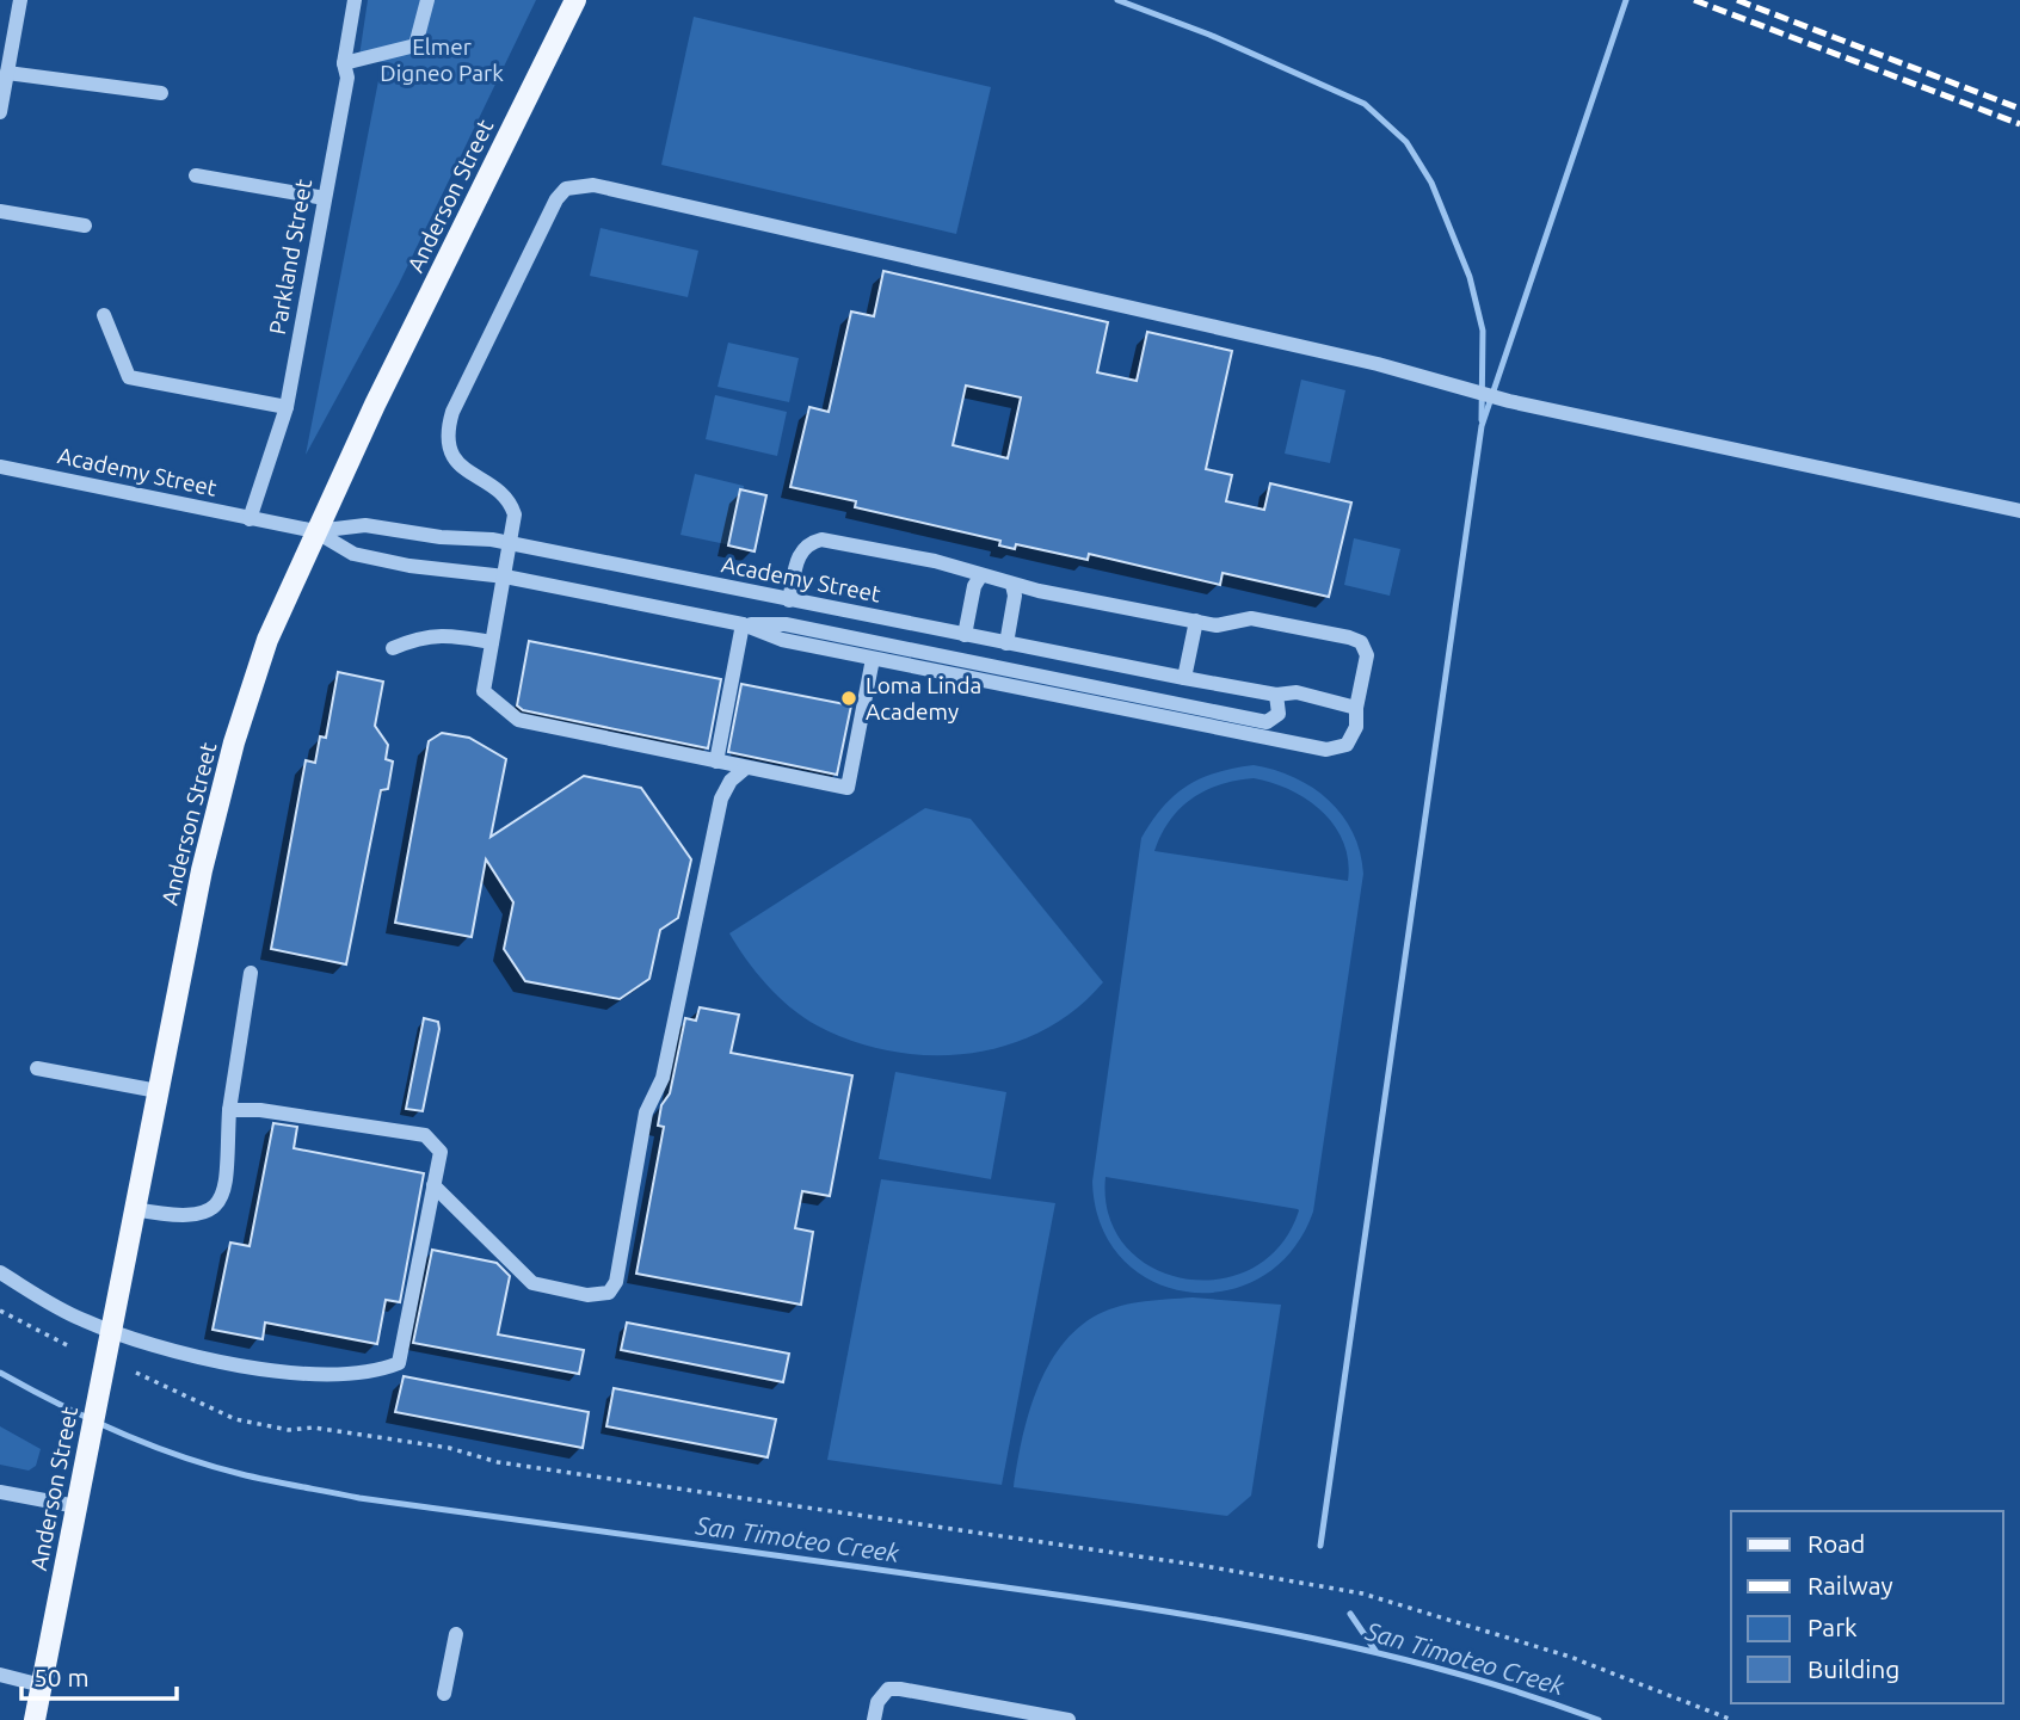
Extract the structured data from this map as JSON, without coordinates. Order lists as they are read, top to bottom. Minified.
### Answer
{"streets":{"main road":["Anderson Street"],"street":["Parkland Street","Academy Street"]},"crossings":[["Anderson Street","Academy Street"],["Parkland Street","Academy Street"]],"water":["San Timoteo Creek"],"parks":["Elmer Digneo Park"],"places":["Loma Linda Academy"],"legend":["Road","Railway","Park","Building"],"scale_bar":"50 m"}
